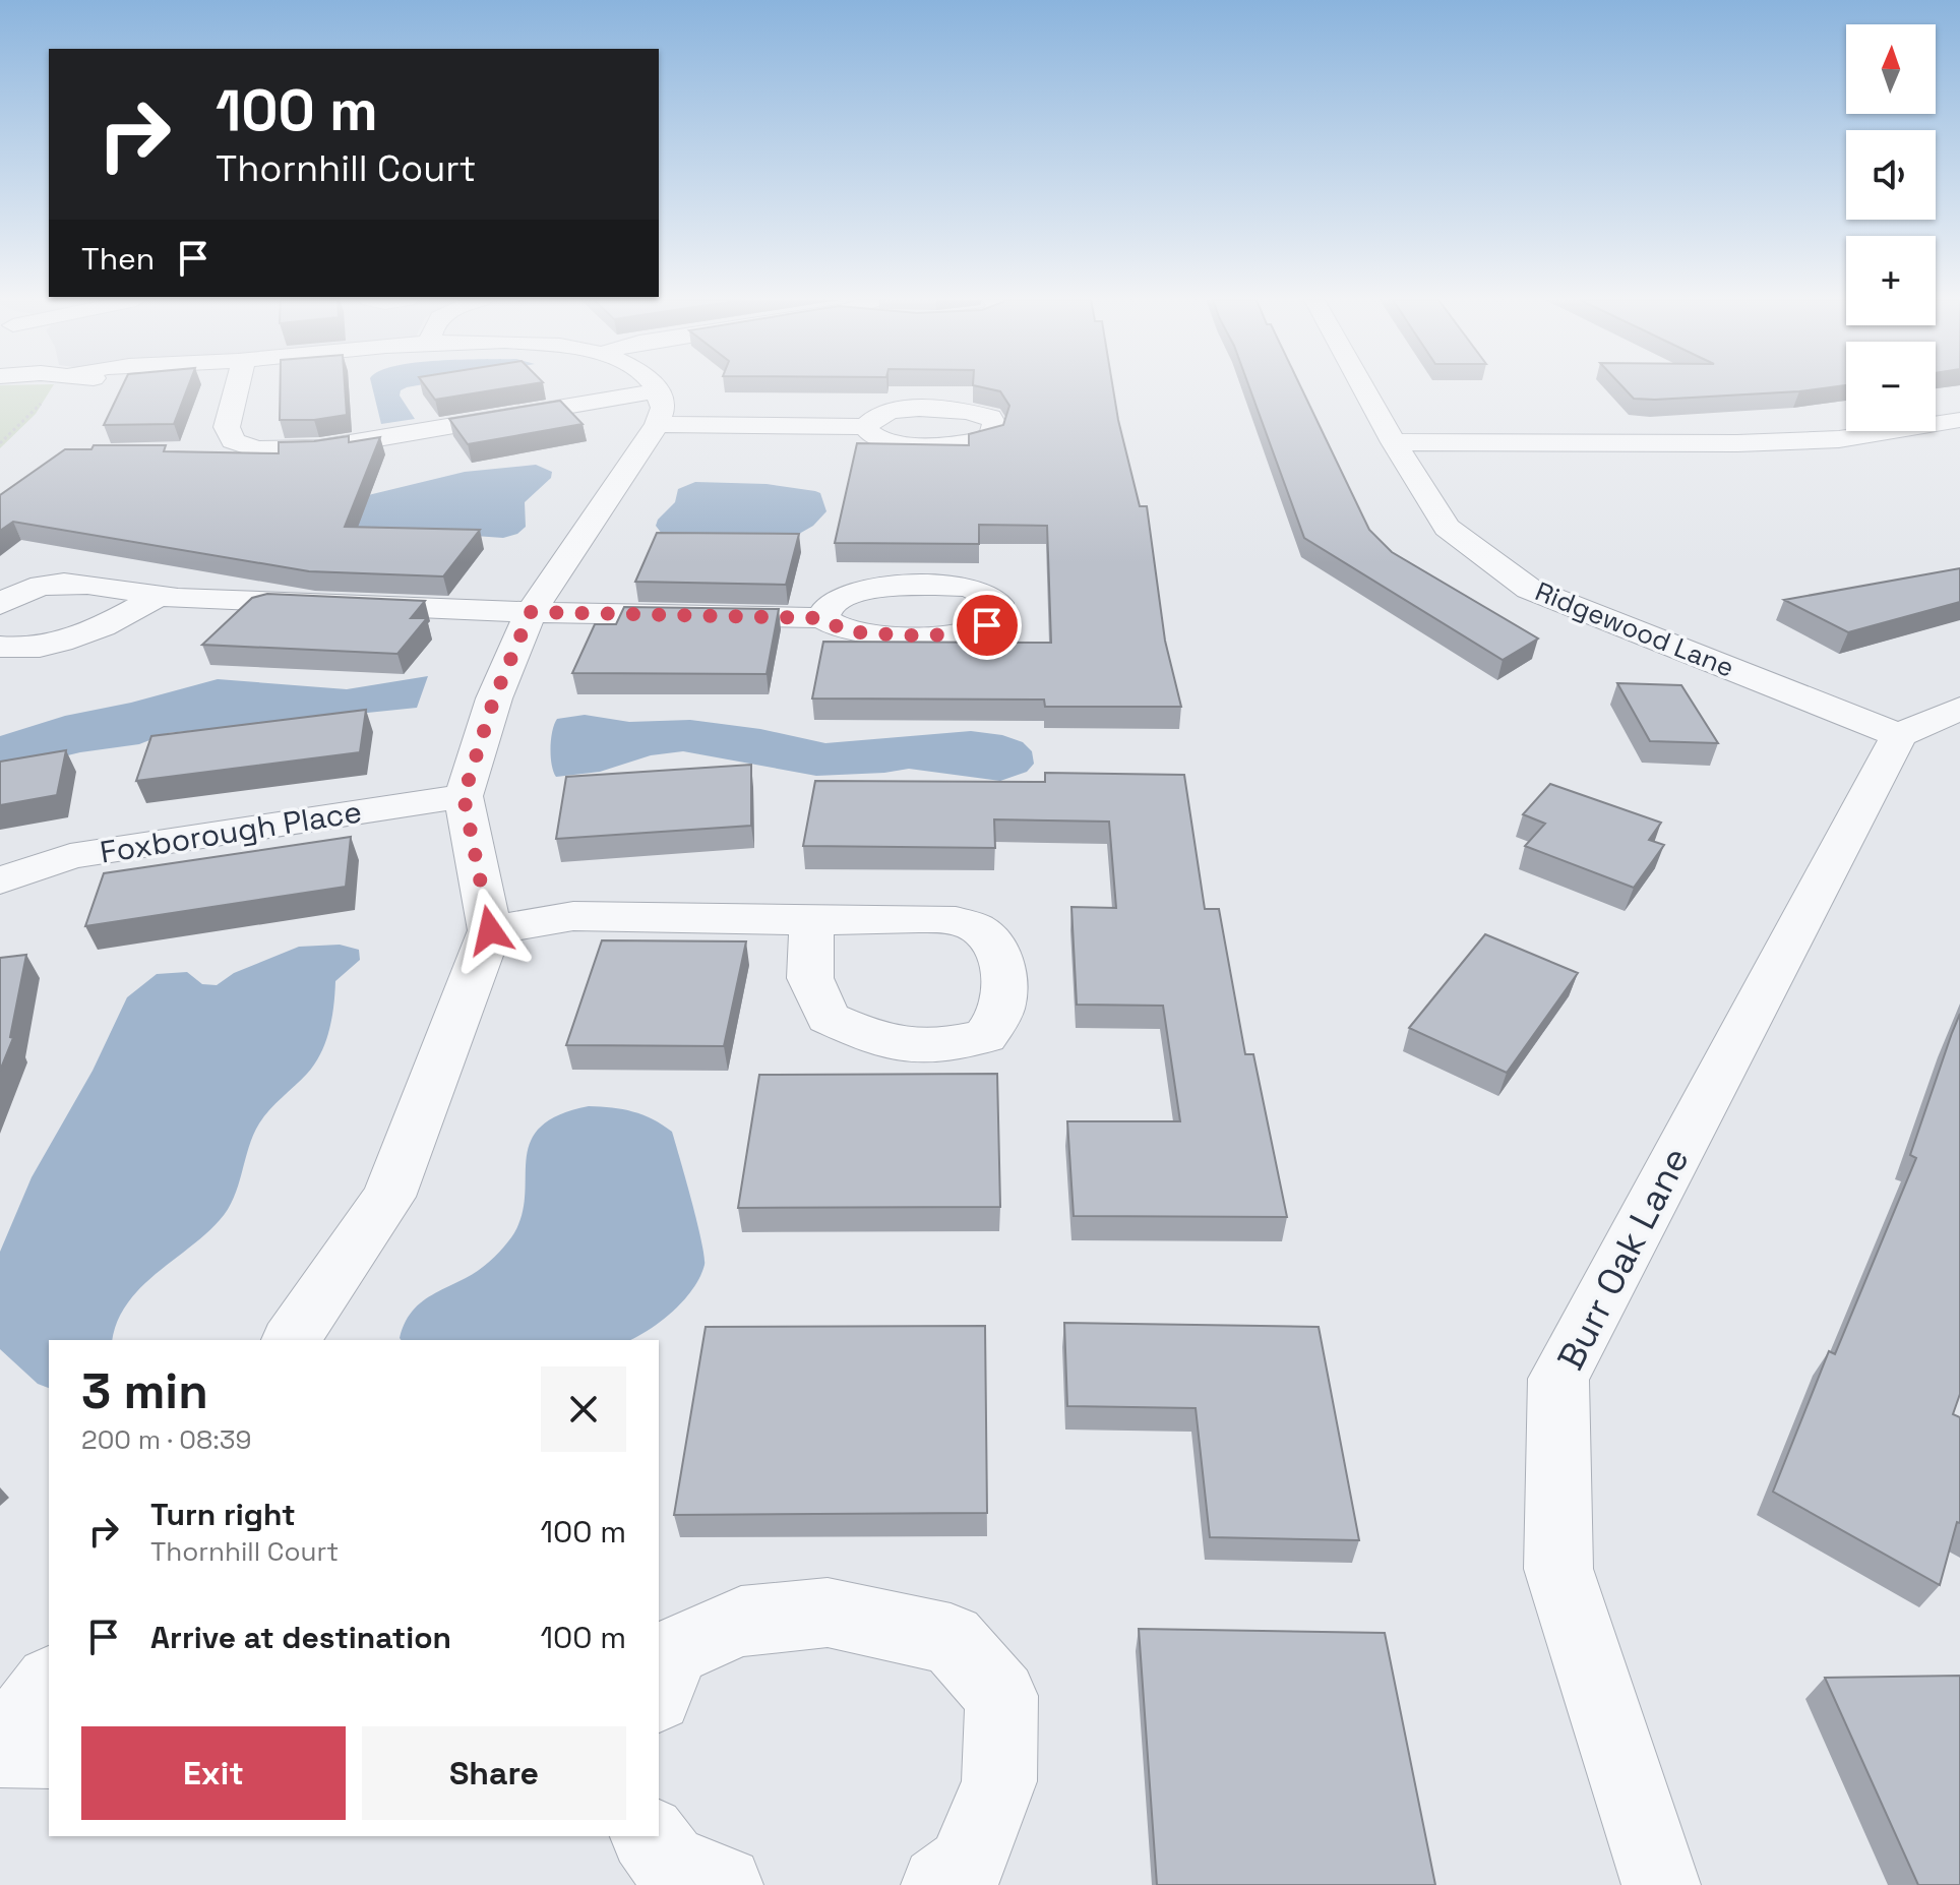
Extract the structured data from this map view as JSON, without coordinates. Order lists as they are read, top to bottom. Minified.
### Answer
{"streets":{"street":["Ridgewood Lane","Foxborough Place","Burr Oak Lane"]},"crossings":[["Ridgewood Lane","Burr Oak Lane"]],"north":"top","page":{"map_buttons":["+","−"],"turn":["100 m","Thornhill Court"],"then":"Then","heading":["3 min","200 m · 08:39"],"list":[{"name":"Turn right","note":"Thornhill Court","value":"100 m"},{"name":"Arrive at destination","value":"100 m"}],"buttons":["Exit","Share"]}}
